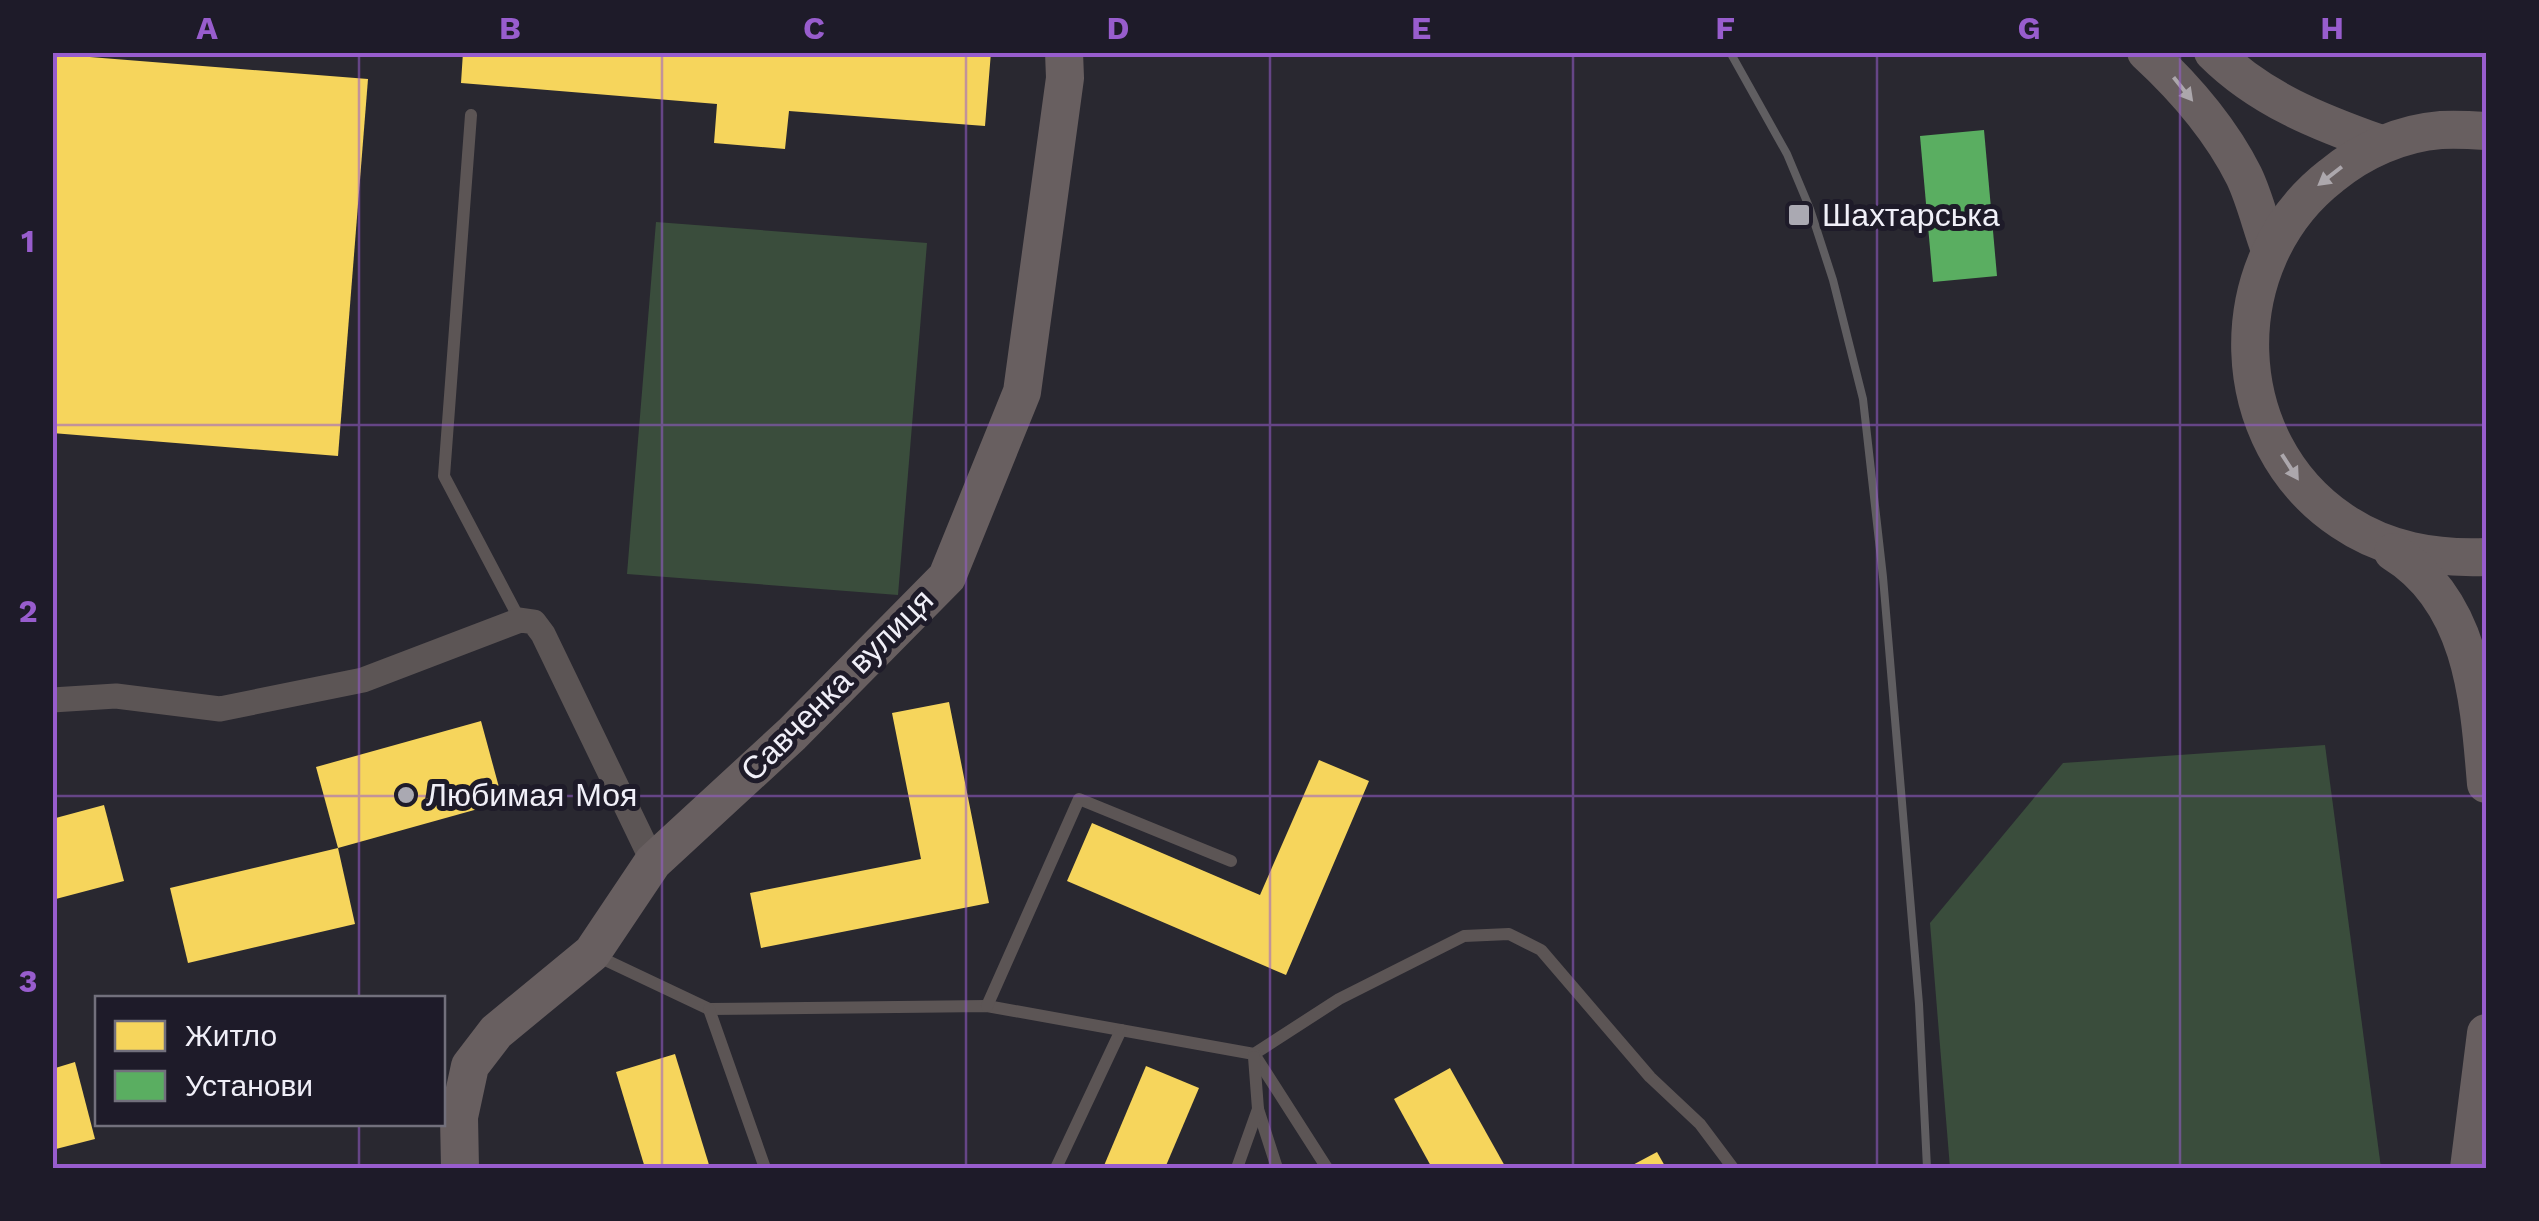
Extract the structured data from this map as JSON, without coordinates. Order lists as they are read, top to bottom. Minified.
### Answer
{"streets":{"main road":["Савченка вулиця"]},"places":{"transit":["Шахтарська"],"other":["Любимая Моя"]},"legend":["Житло","Установи"],"grid":{"columns":["A","B","C","D","E","F","G","H"],"rows":["1","2","3"]}}
